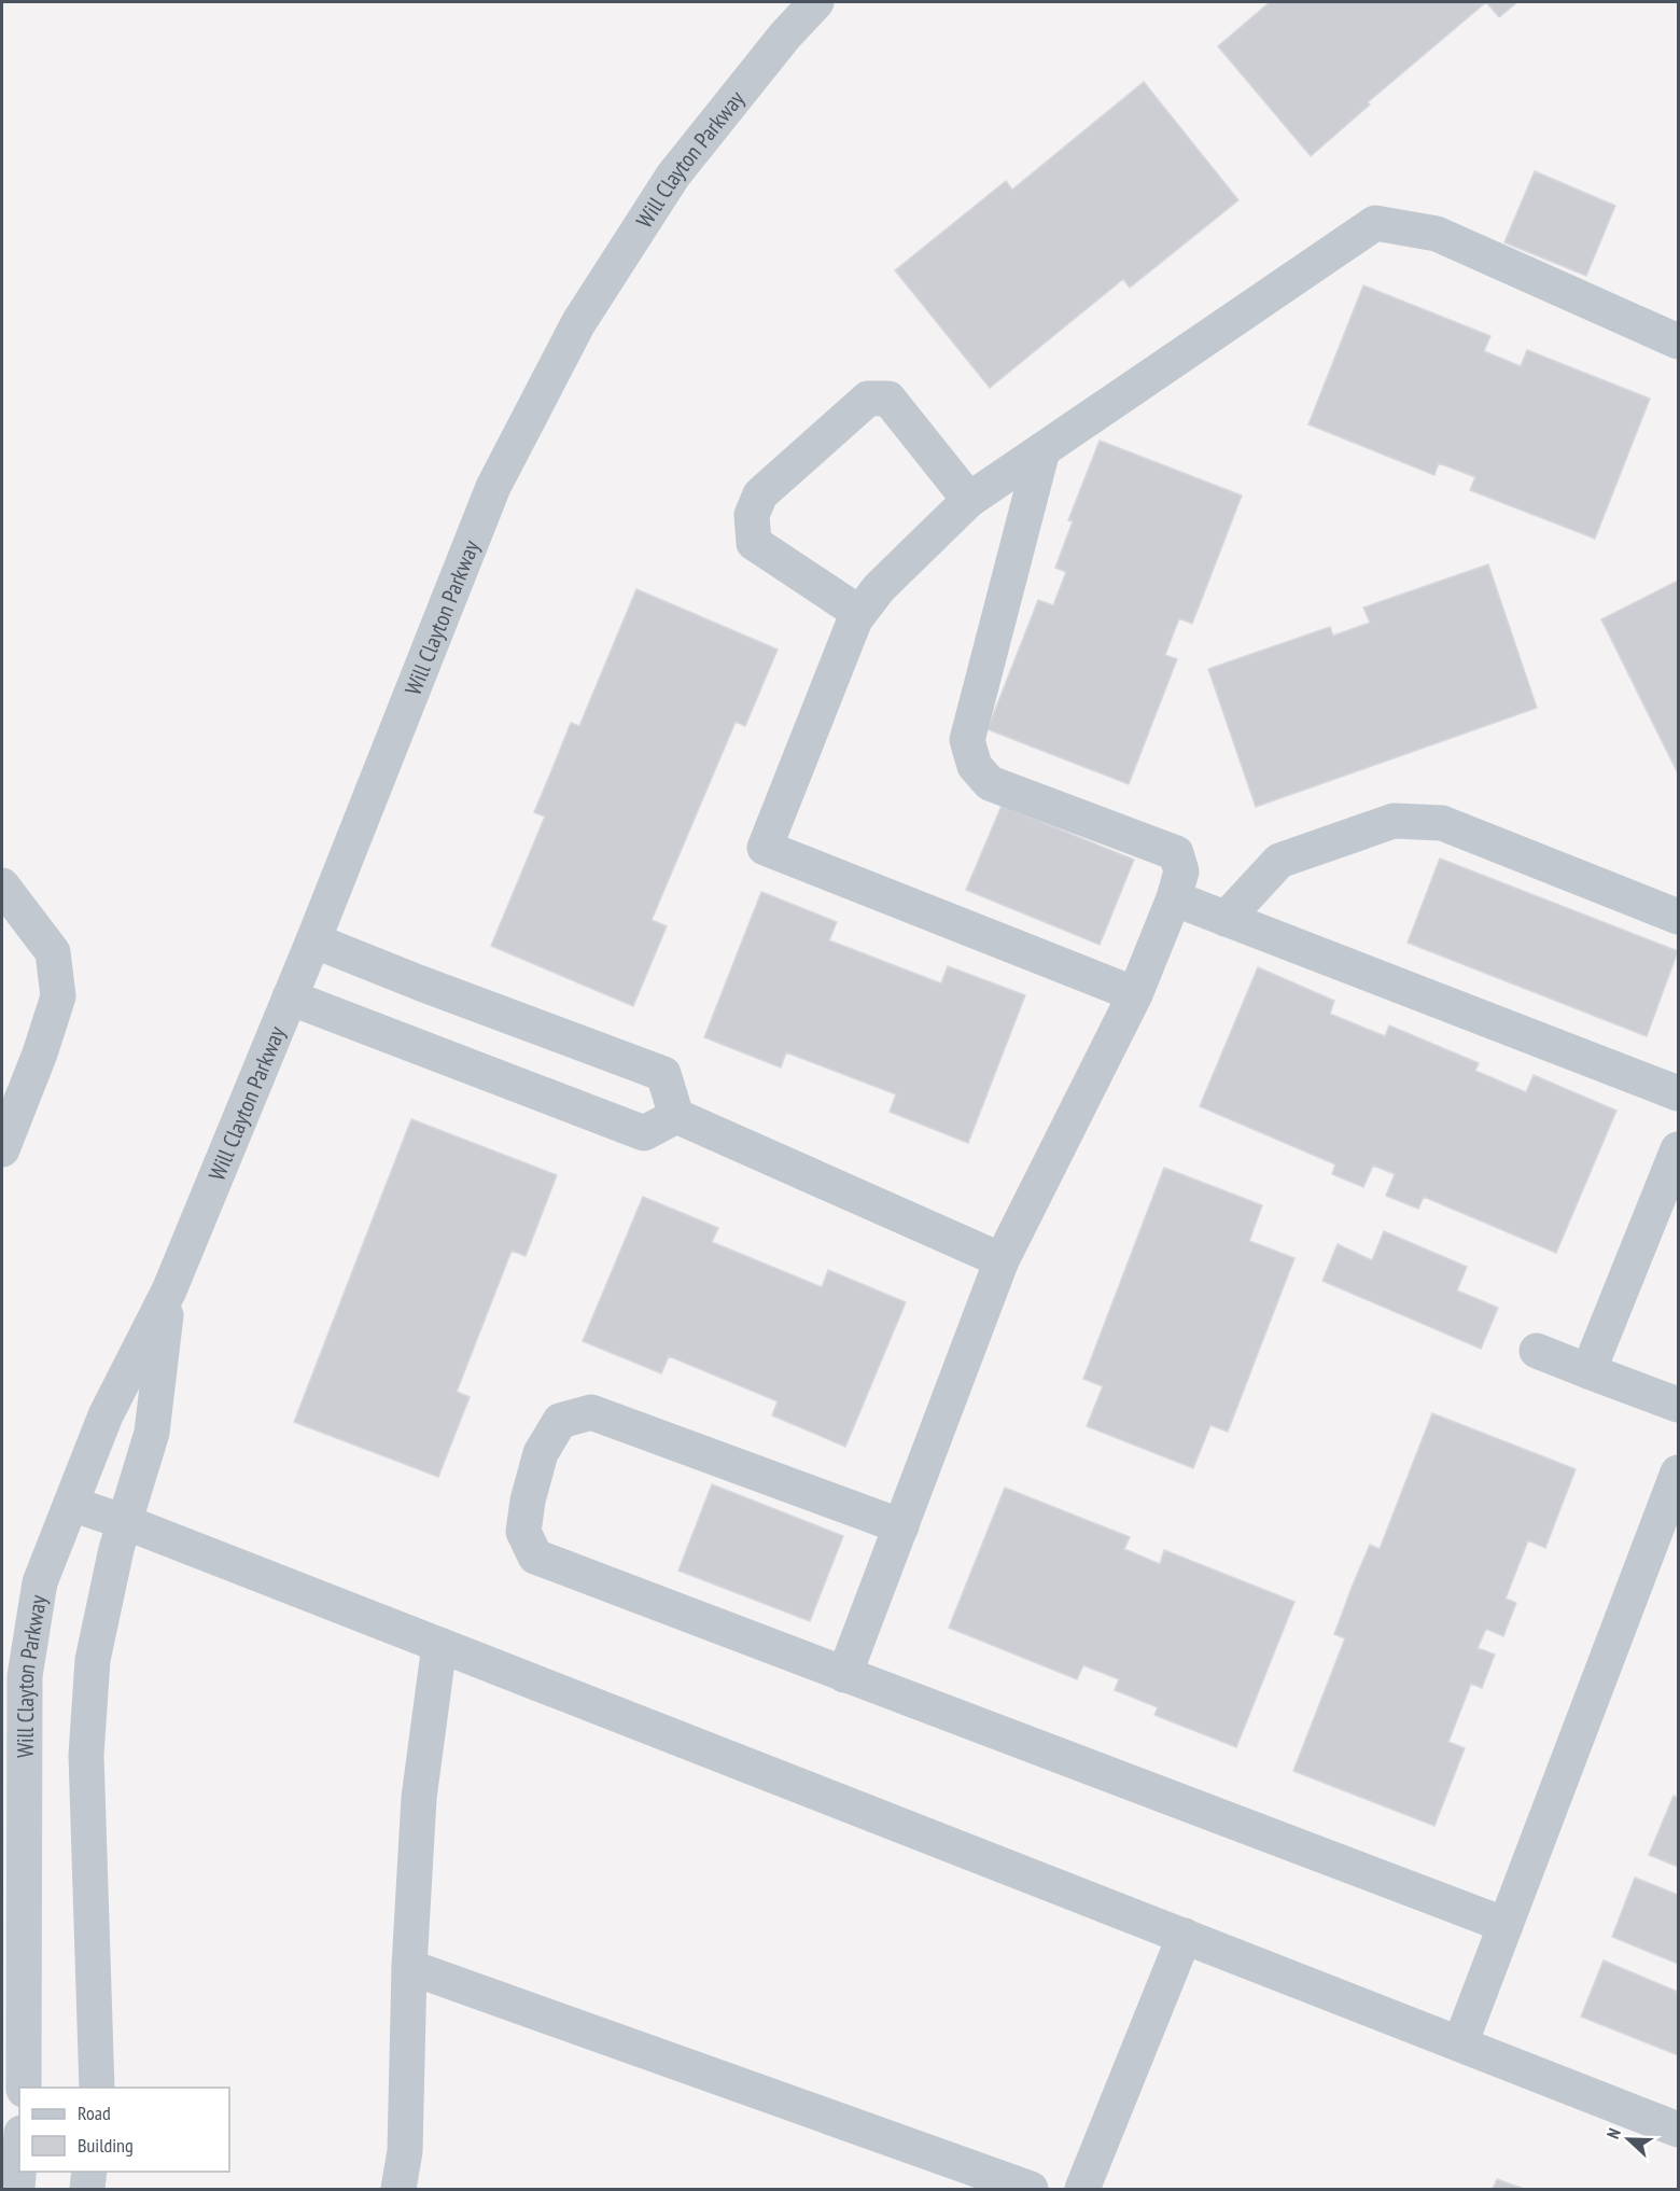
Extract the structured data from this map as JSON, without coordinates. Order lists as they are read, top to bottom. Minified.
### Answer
{"streets":{"street":["Will Clayton Parkway"]},"legend":["Road","Building"],"north":"left"}
